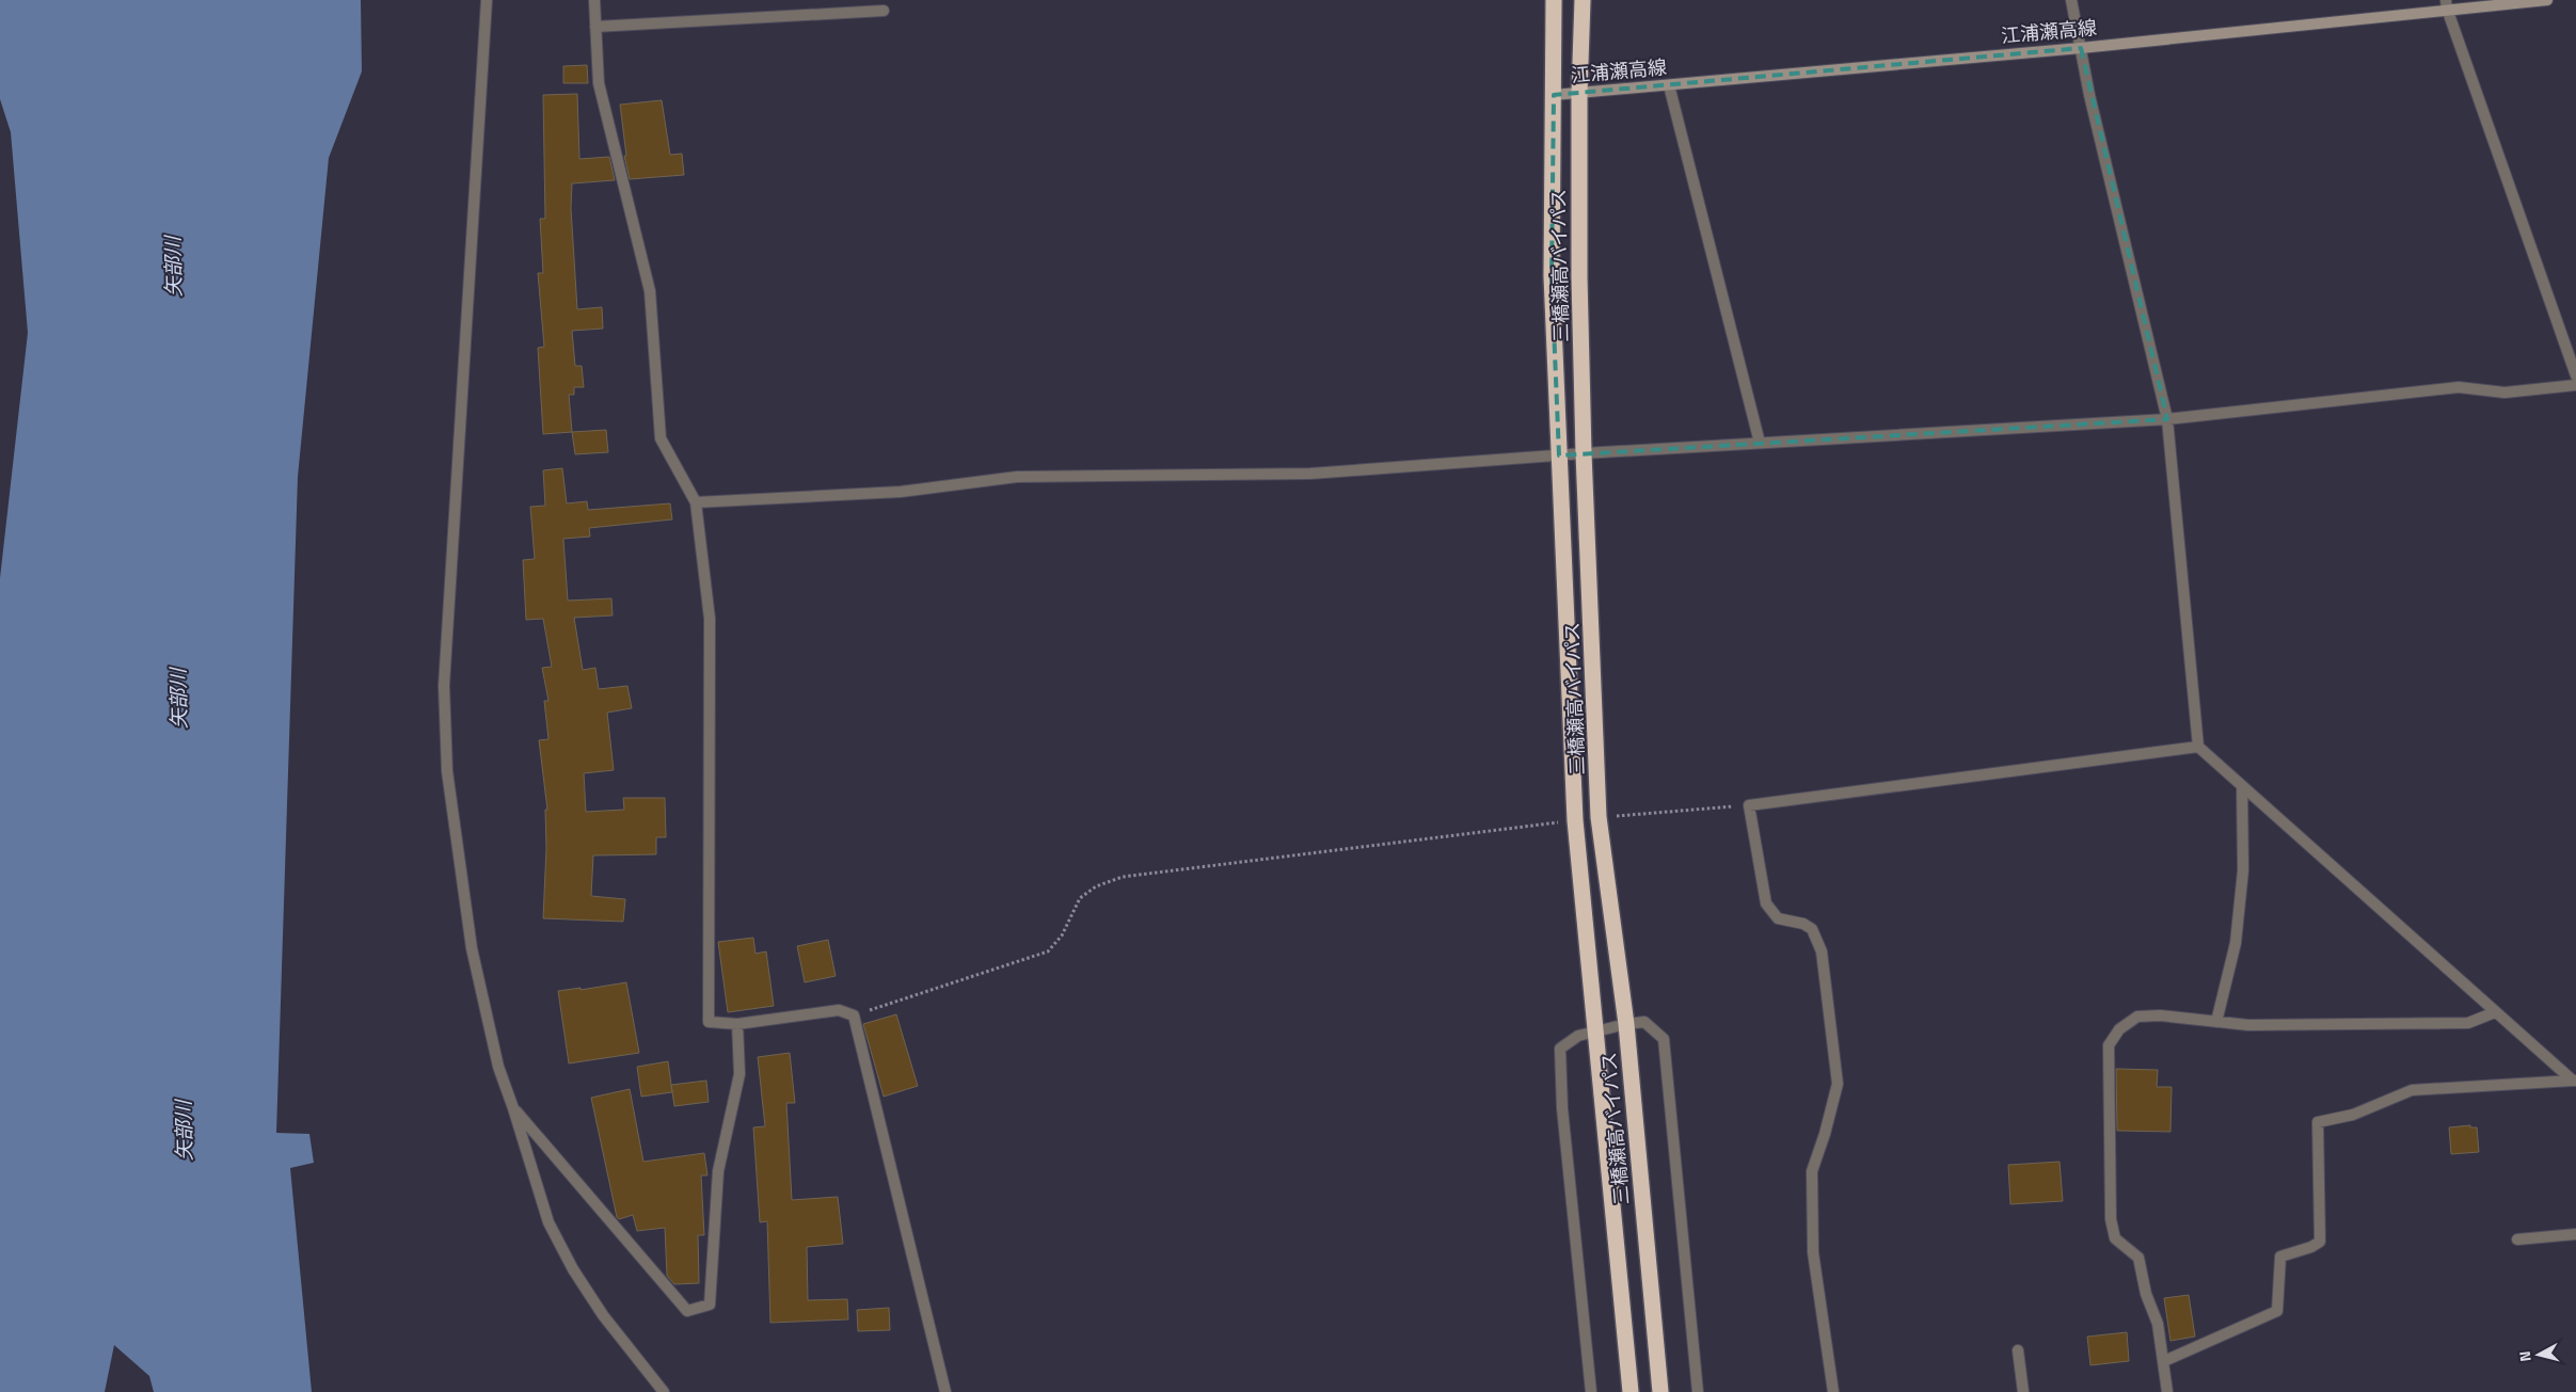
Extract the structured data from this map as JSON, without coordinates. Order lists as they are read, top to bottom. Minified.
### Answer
{"streets":{"highway":["三橋瀬高バイパス"],"main road":["江浦瀬高線"]},"crossings":[["江浦瀬高線","三橋瀬高バイパス"]],"water":["矢部川"],"north":"left"}
